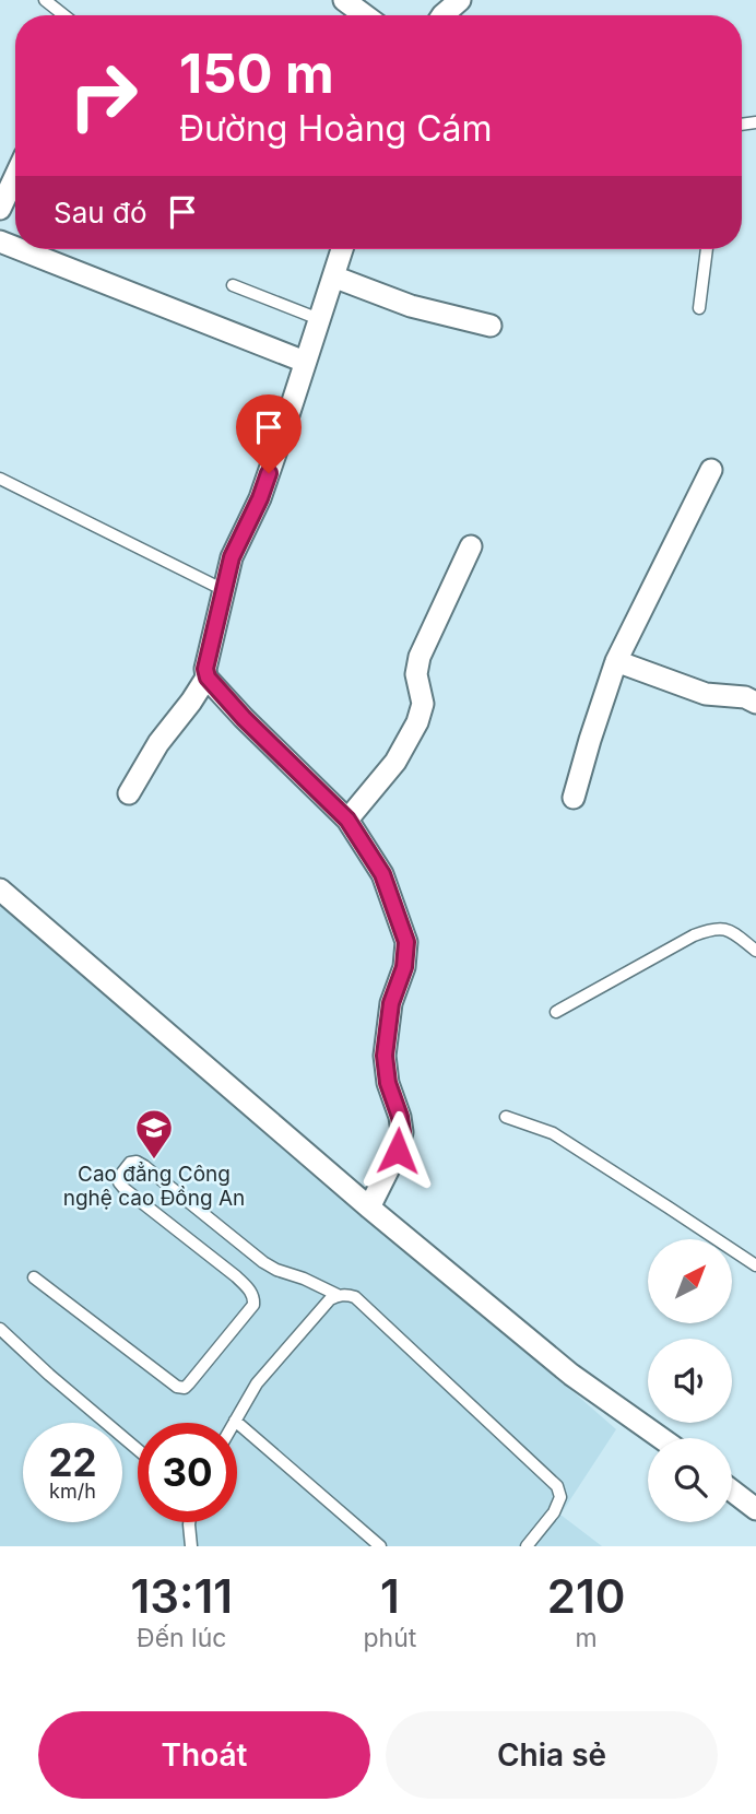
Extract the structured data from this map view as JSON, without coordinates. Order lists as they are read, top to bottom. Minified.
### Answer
{"places":{"school or university":["Cao đẳng Công nghệ cao Đồng An"]},"north":"top right","page":{"turn":["150 m","Đường Hoàng Cám"],"then":"Sau đó","speed":"22 km/h","limit":"30","eta":["13:11","Đến lúc","1","phút","210","m"],"buttons":["Thoát","Chia sẻ"]}}
